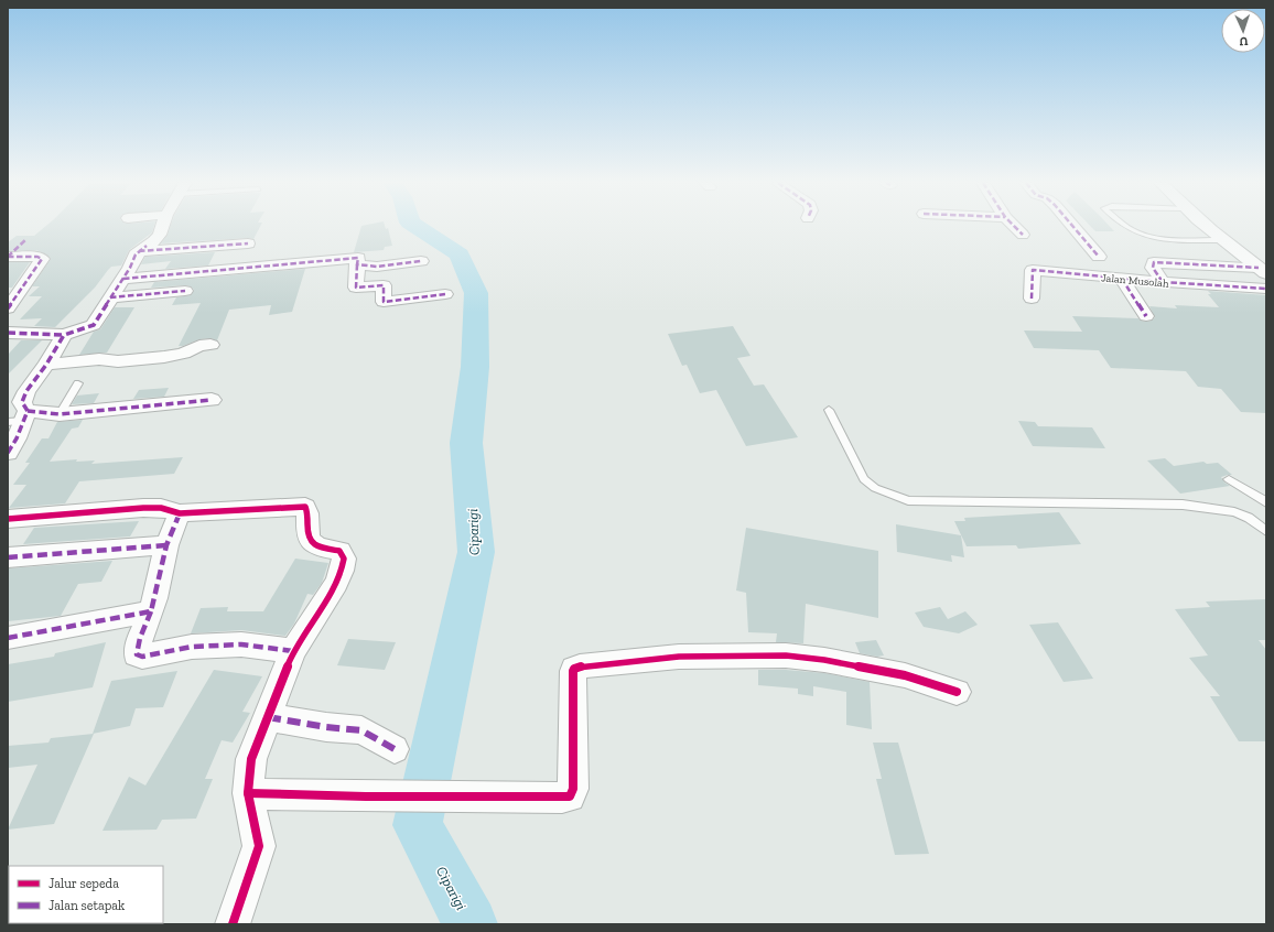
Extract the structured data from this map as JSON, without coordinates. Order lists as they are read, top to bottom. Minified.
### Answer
{"streets":{"street":["Jalan Musolah"]},"water":["Ciparigi"],"legend":["Jalur sepeda","Jalan setapak"],"north":"bottom"}
